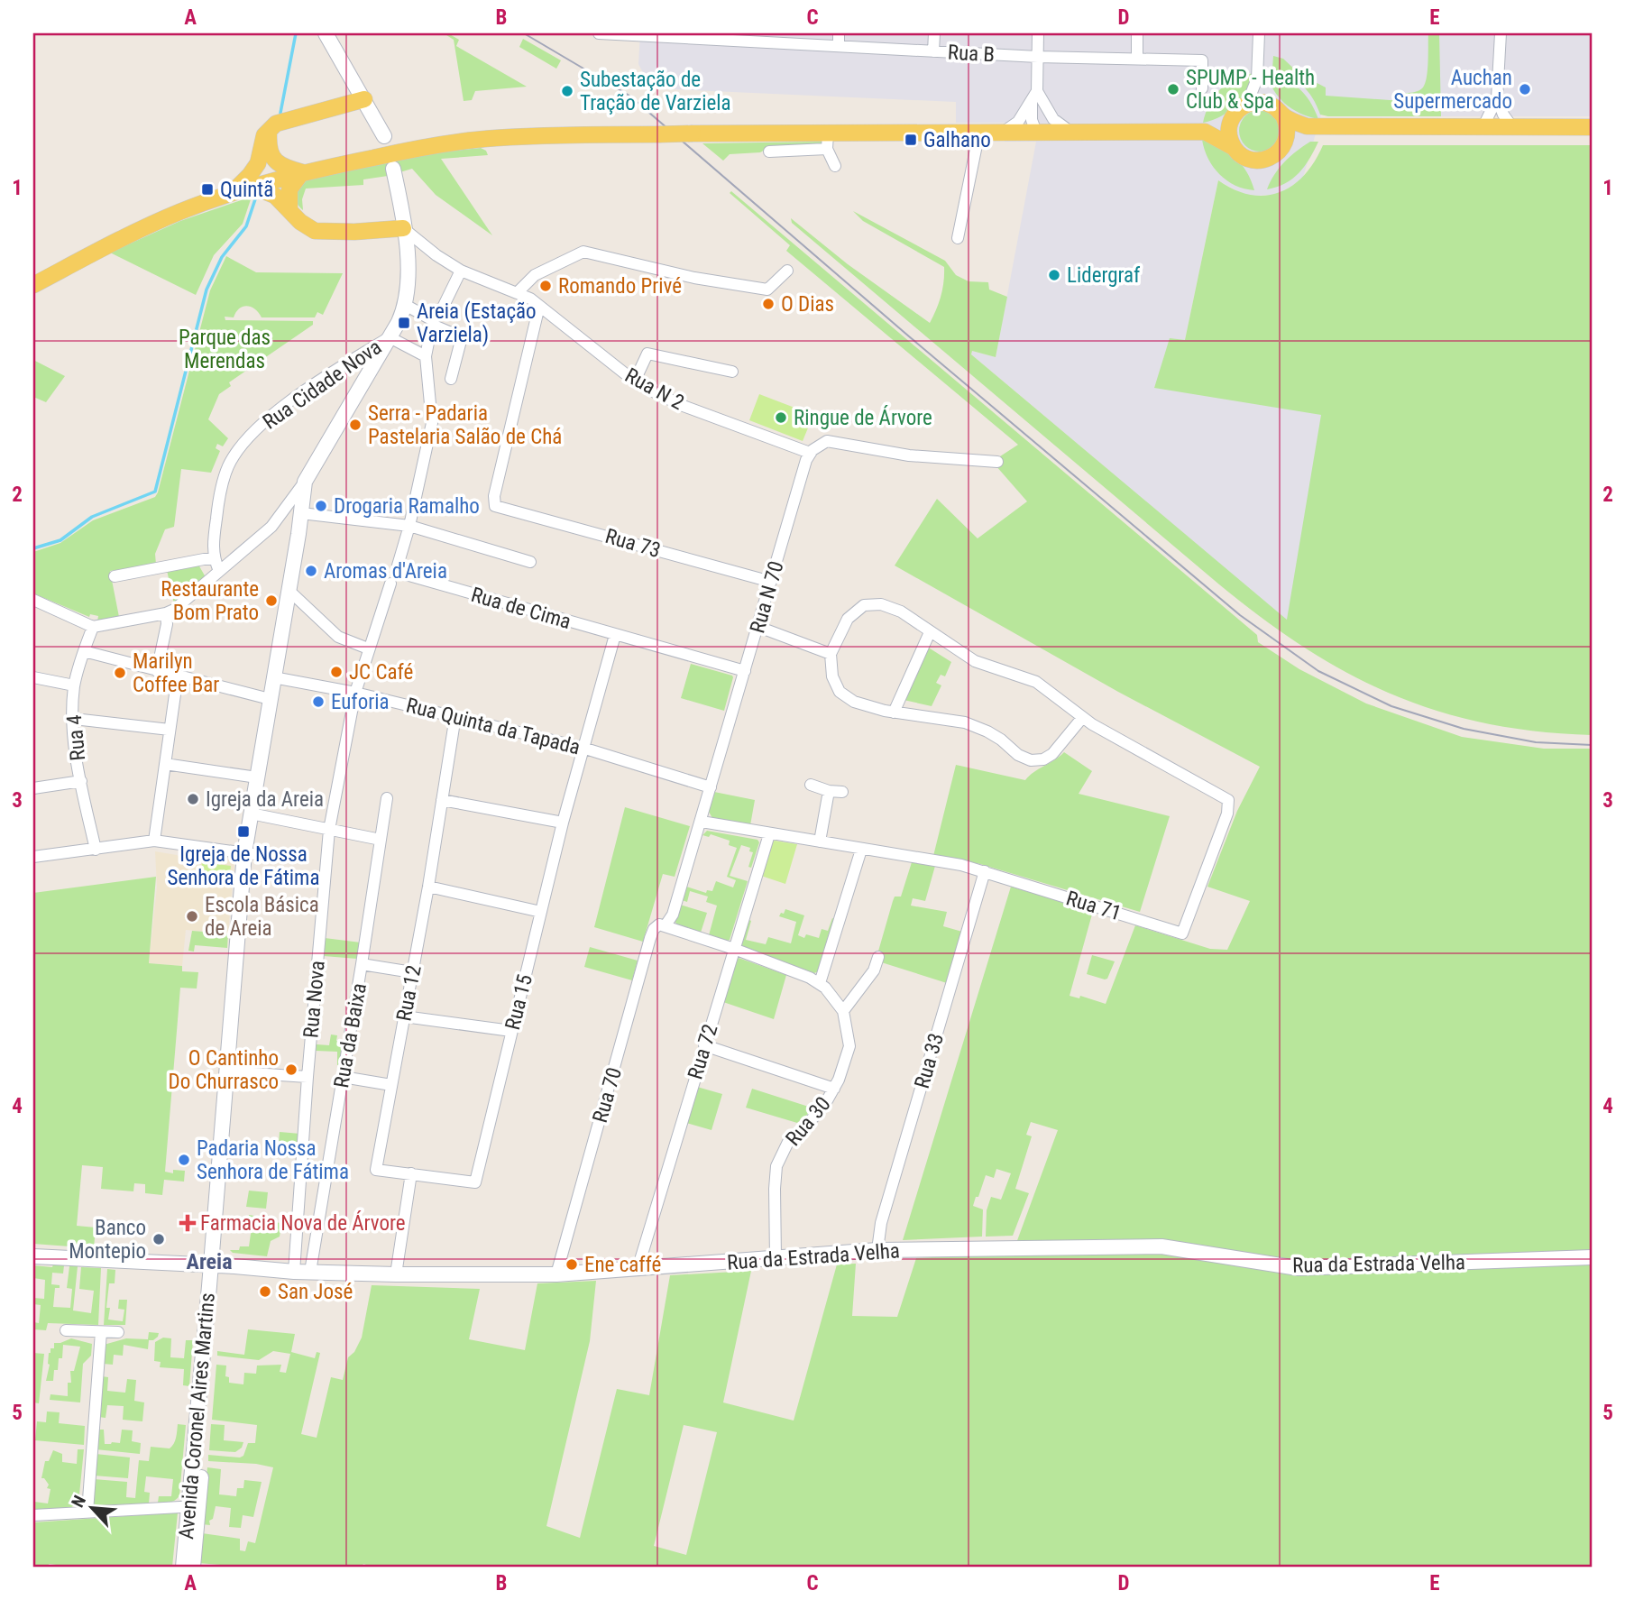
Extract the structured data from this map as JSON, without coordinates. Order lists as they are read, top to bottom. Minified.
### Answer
{"streets":{"street":["Rua B","Rua Cidade Nova","Rua N 2","Rua 73","Rua N 70","Rua de Cima","Rua Quinta da Tapada","Rua 4","Rua 71","Rua 12","Rua Nova","Rua 15","Rua da Baixa","Rua 72","Rua 33","Rua 70","Rua 30","Rua da Estrada Velha","Avenida Coronel Aires Martins"]},"crossings":[["Rua N 2","Rua 73"],["Rua N 2","Rua N 70"],["Rua N 2","Rua de Cima"],["Rua 73","Rua N 70"],["Rua N 70","Rua de Cima"],["Rua N 70","Rua Quinta da Tapada"],["Rua N 70","Rua 71"],["Rua N 70","Rua 70"],["Rua de Cima","Rua 15"],["Rua Quinta da Tapada","Rua 12"],["Rua Quinta da Tapada","Rua Nova"],["Rua Quinta da Tapada","Rua 15"],["Rua 71","Rua 72"],["Rua 71","Rua 33"],["Rua 12","Rua 15"],["Rua Nova","Rua da Estrada Velha"],["Rua da Baixa","Rua da Estrada Velha"],["Rua 72","Rua da Estrada Velha"],["Rua 33","Rua da Estrada Velha"],["Rua 70","Rua da Estrada Velha"],["Rua 30","Rua da Estrada Velha"],["Rua da Estrada Velha","Avenida Coronel Aires Martins"]],"districts":["Areia"],"parks":["Parque das Merendas"],"places":{"other":["SPUMP - Health Club & Spa","Auchan Supermercado","Subestação de Tração de Varziela","Lidergraf","Romando Privé","O Dias","Ringue de Árvore","Serra - Padaria Pastelaria Salão de Chá","Drogaria Ramalho","Aromas d'Areia","Restaurante Bom Prato","JC Café","Marilyn Coffee Bar","Euforia","Igreja da Areia","Escola Básica de Areia","O Cantinho Do Churrasco","Padaria Nossa Senhora de Fátima","Banco Montepio","Ene caffé","San José"],"transit":["Galhano","Quintã","Areia (Estação Varziela)","Igreja de Nossa Senhora de Fátima"],"health":["Farmacia Nova de Árvore"]},"north":"top left","grid":{"columns":["A","B","C","D","E"],"rows":["1","2","3","4","5"]}}
